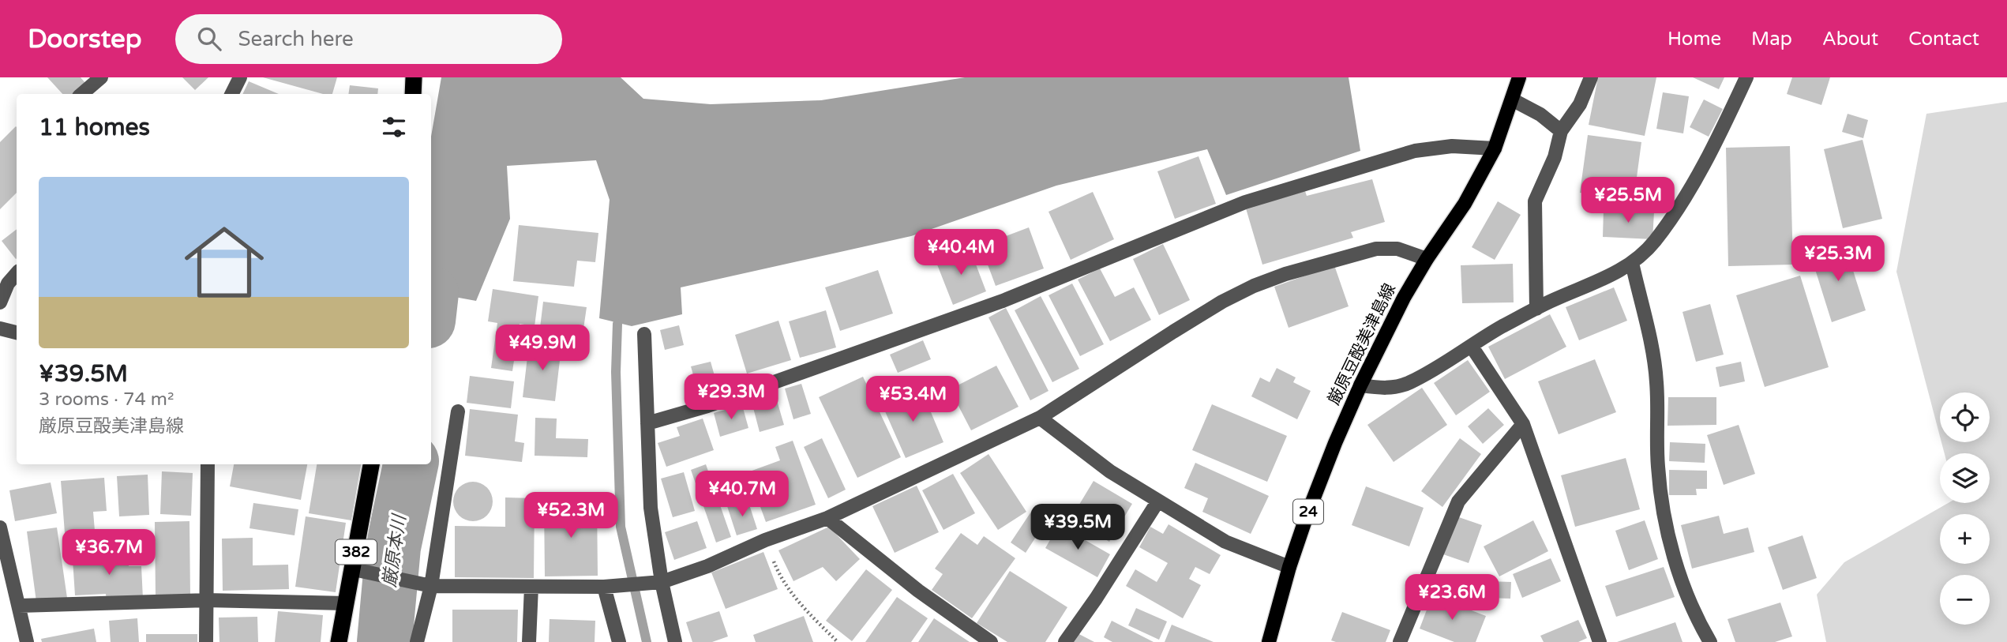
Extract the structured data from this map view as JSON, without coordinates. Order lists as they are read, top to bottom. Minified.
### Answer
{"streets":{"highway":["382"],"main road":["厳原豆酘美津島線","24"]},"water":["厳原本川"],"page":{"header":"Doorstep","search":"Search here","nav":["Home","Map","About","Contact"],"heading":"11 homes","list":[{"name":"¥39.5M","note":"3 rooms · 74 m² · 厳原豆酘美津島線"}],"price":["¥25.5M","¥40.4M","¥25.3M","¥49.9M","¥29.3M","¥53.4M","¥40.7M","¥52.3M","¥39.5M","¥36.7M","¥23.6M"],"map_buttons":["+","−"]}}
